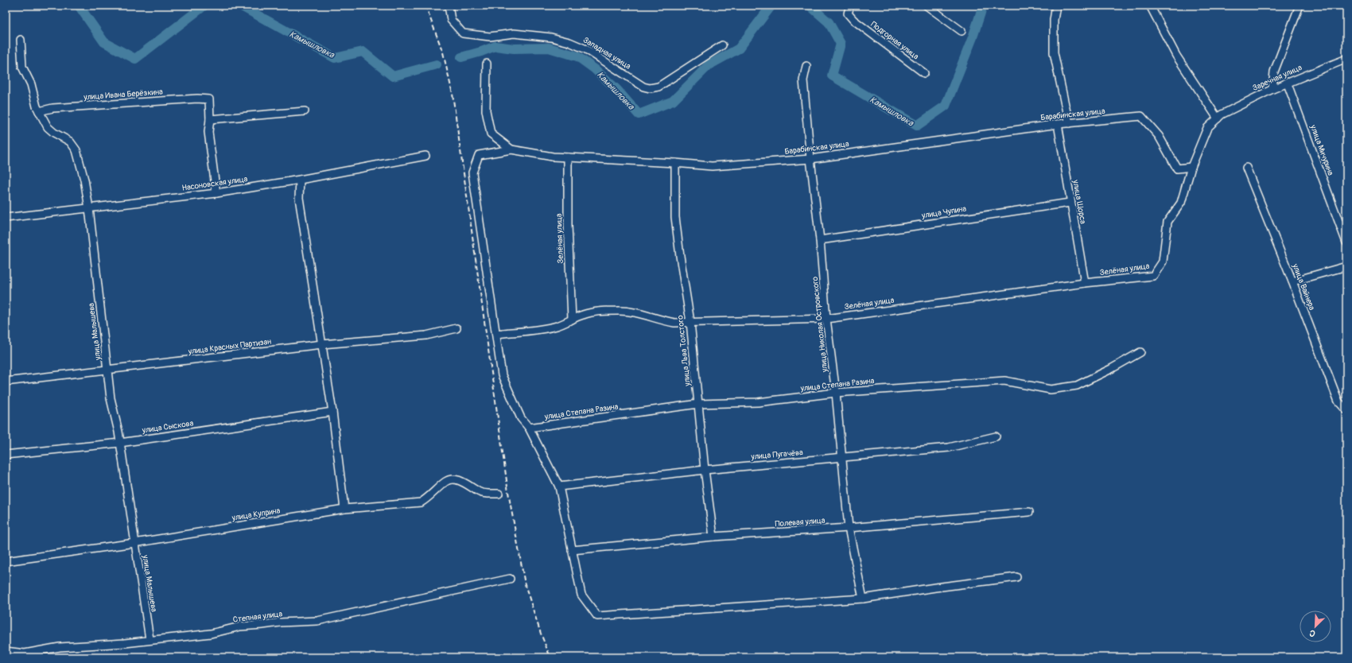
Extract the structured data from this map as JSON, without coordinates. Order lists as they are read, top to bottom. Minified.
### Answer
{"streets":{"street":["Подгорная улица","Западная улица","Заречная улица","улица Ивана Берёзкина","Барабинская улица","улица Мичурина","Насоновская улица","улица Щорса","улица Чупина","Зелёная улица","улица Вайнера","улица Николая Островского","улица Малышева","улица Красных Партизан","улица Льва Толстого","улица Степана Разина","улица Сыскова","улица Пугачёва","улица Куприна","Полевая улица","Степная улица"]},"crossings":[["Заречная улица","Барабинская улица"],["Заречная улица","улица Мичурина"],["Заречная улица","Зелёная улица"],["улица Ивана Берёзкина","улица Малышева"],["Барабинская улица","улица Щорса"],["Барабинская улица","Зелёная улица"],["Барабинская улица","улица Николая Островского"],["Барабинская улица","улица Льва Толстого"],["Насоновская улица","улица Малышева"],["улица Щорса","улица Чупина"],["улица Щорса","Зелёная улица"],["улица Чупина","улица Николая Островского"],["Зелёная улица","улица Николая Островского"],["Зелёная улица","улица Льва Толстого"],["улица Николая Островского","улица Степана Разина"],["улица Николая Островского","улица Пугачёва"],["улица Николая Островского","Полевая улица"],["улица Малышева","улица Красных Партизан"],["улица Малышева","улица Сыскова"],["улица Малышева","улица Куприна"],["улица Малышева","Степная улица"],["улица Льва Толстого","улица Степана Разина"],["улица Льва Толстого","улица Пугачёва"],["улица Льва Толстого","Полевая улица"]],"water":["Камышловка"],"north":"bottom left"}
